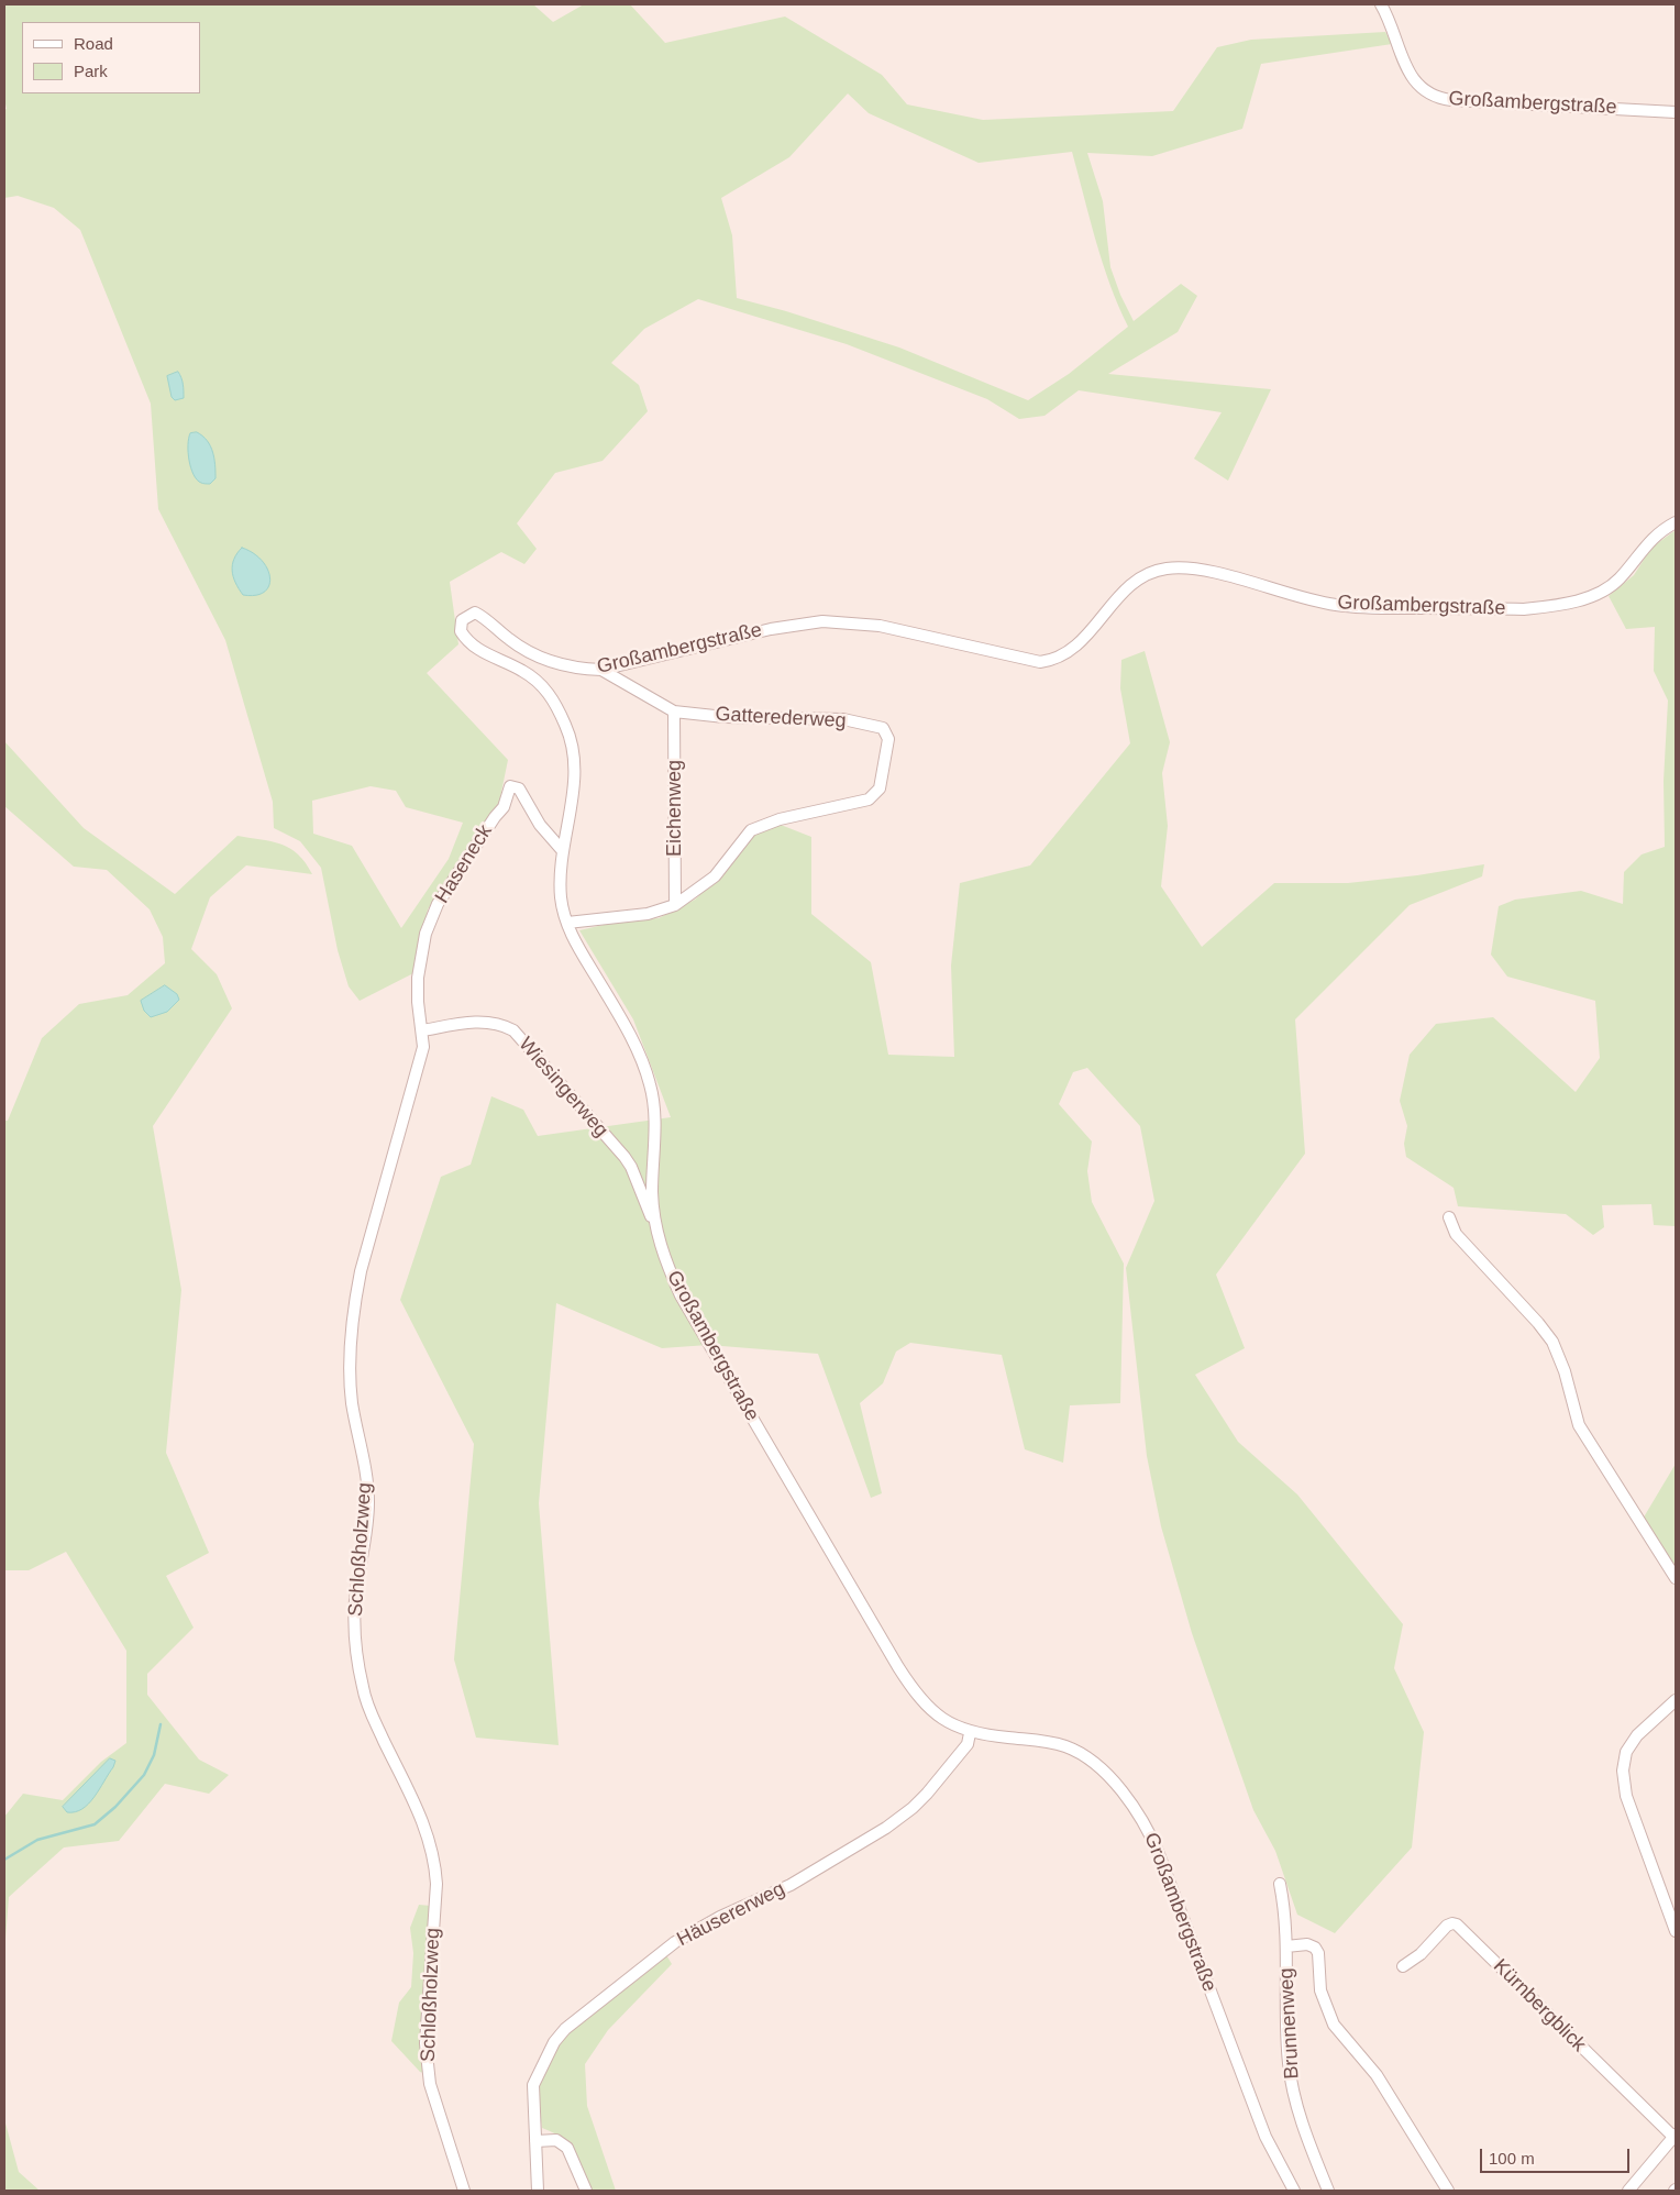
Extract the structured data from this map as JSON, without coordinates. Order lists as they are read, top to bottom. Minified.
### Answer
{"streets":{"street":["Großambergstraße","Gatterederweg","Eichenweg","Haseneck","Wiesingerweg","Schloßholzweg","Häusererweg","Kürnbergblick","Brunnenweg"]},"crossings":[["Großambergstraße","Gatterederweg"],["Großambergstraße","Haseneck"],["Großambergstraße","Wiesingerweg"],["Großambergstraße","Häusererweg"],["Gatterederweg","Eichenweg"],["Haseneck","Wiesingerweg"],["Haseneck","Schloßholzweg"],["Wiesingerweg","Schloßholzweg"]],"legend":["Road","Park"],"scale_bar":"100 m"}
